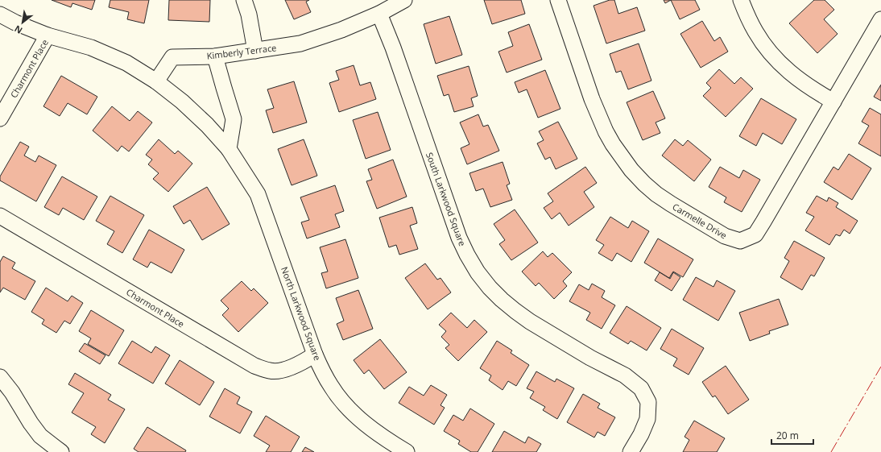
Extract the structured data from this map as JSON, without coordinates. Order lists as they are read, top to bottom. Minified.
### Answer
{"streets":{"street":["Kimberly Terrace","Charmont Place","South Larkwood Square","Carmelle Drive","North Larkwood Square"]},"crossings":[["Kimberly Terrace","South Larkwood Square"],["Kimberly Terrace","North Larkwood Square"],["Charmont Place","North Larkwood Square"]],"scale_bar":"20 m","north":"bottom left"}
